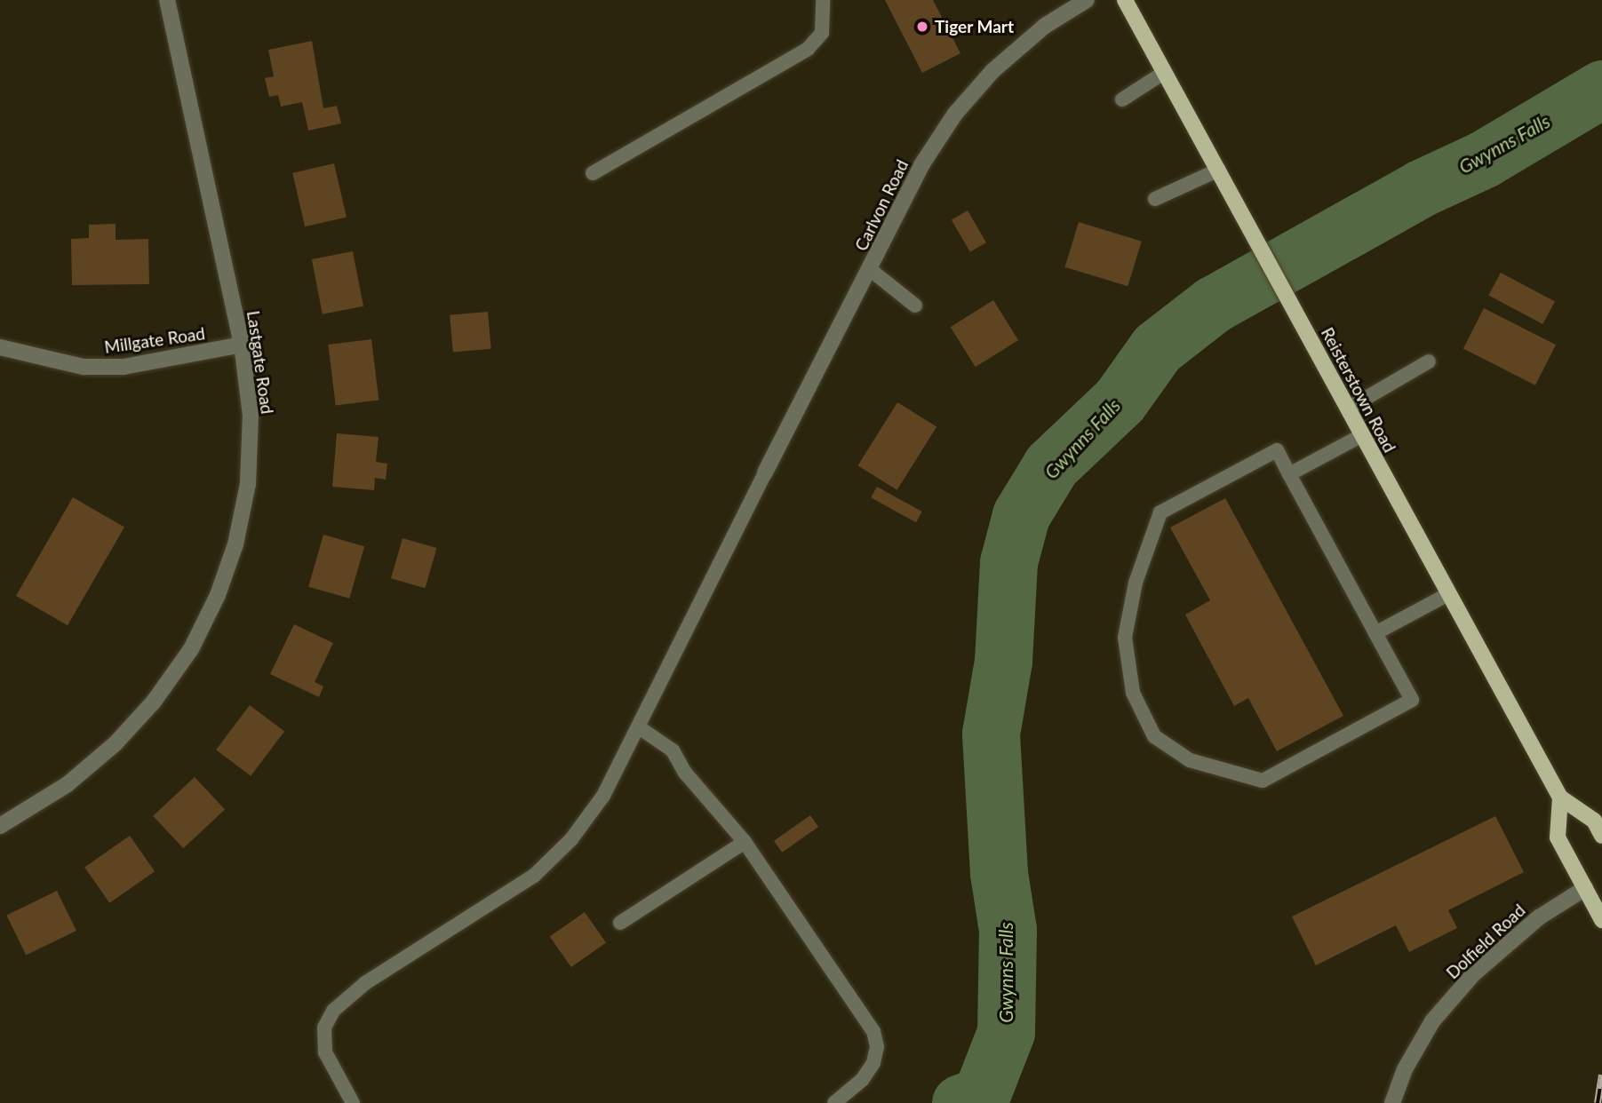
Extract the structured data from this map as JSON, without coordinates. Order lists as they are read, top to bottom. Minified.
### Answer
{"streets":{"main road":["Reisterstown Road"],"street":["Carlvon Road","Millgate Road","Lastgate Road","Dolfield Road"]},"crossings":[["Millgate Road","Lastgate Road"]],"water":["Gwynns Falls"],"places":["Tiger Mart"]}
